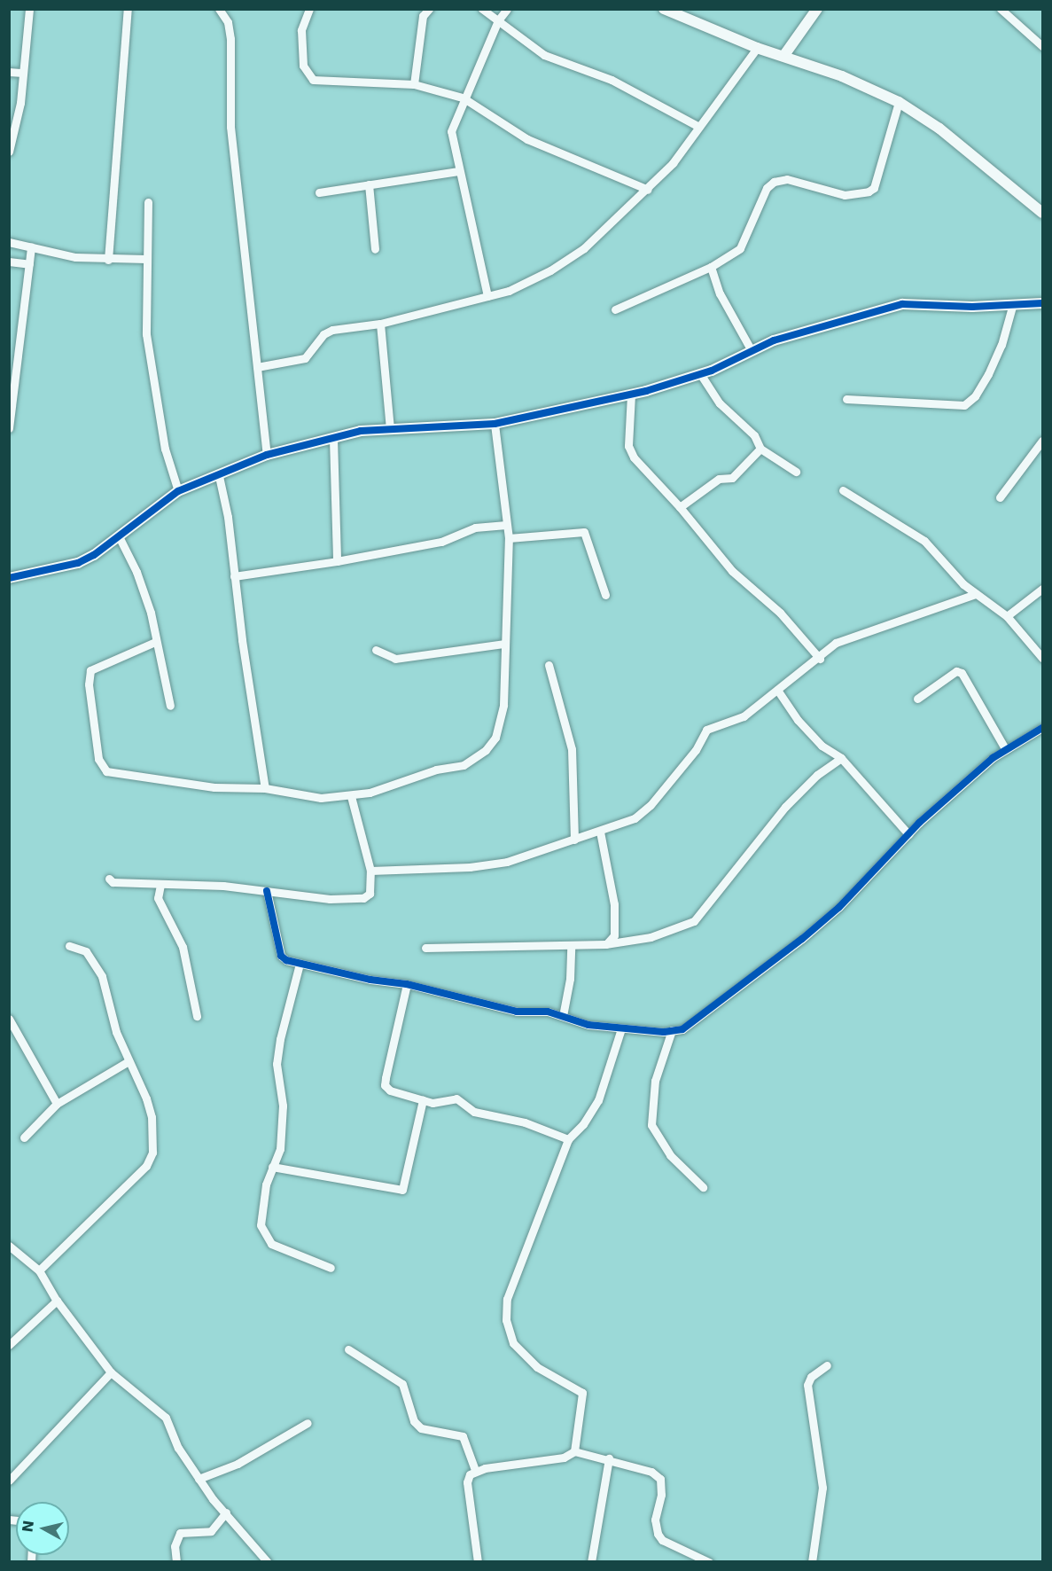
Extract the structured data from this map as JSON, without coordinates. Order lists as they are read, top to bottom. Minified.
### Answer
{"north":"left"}
